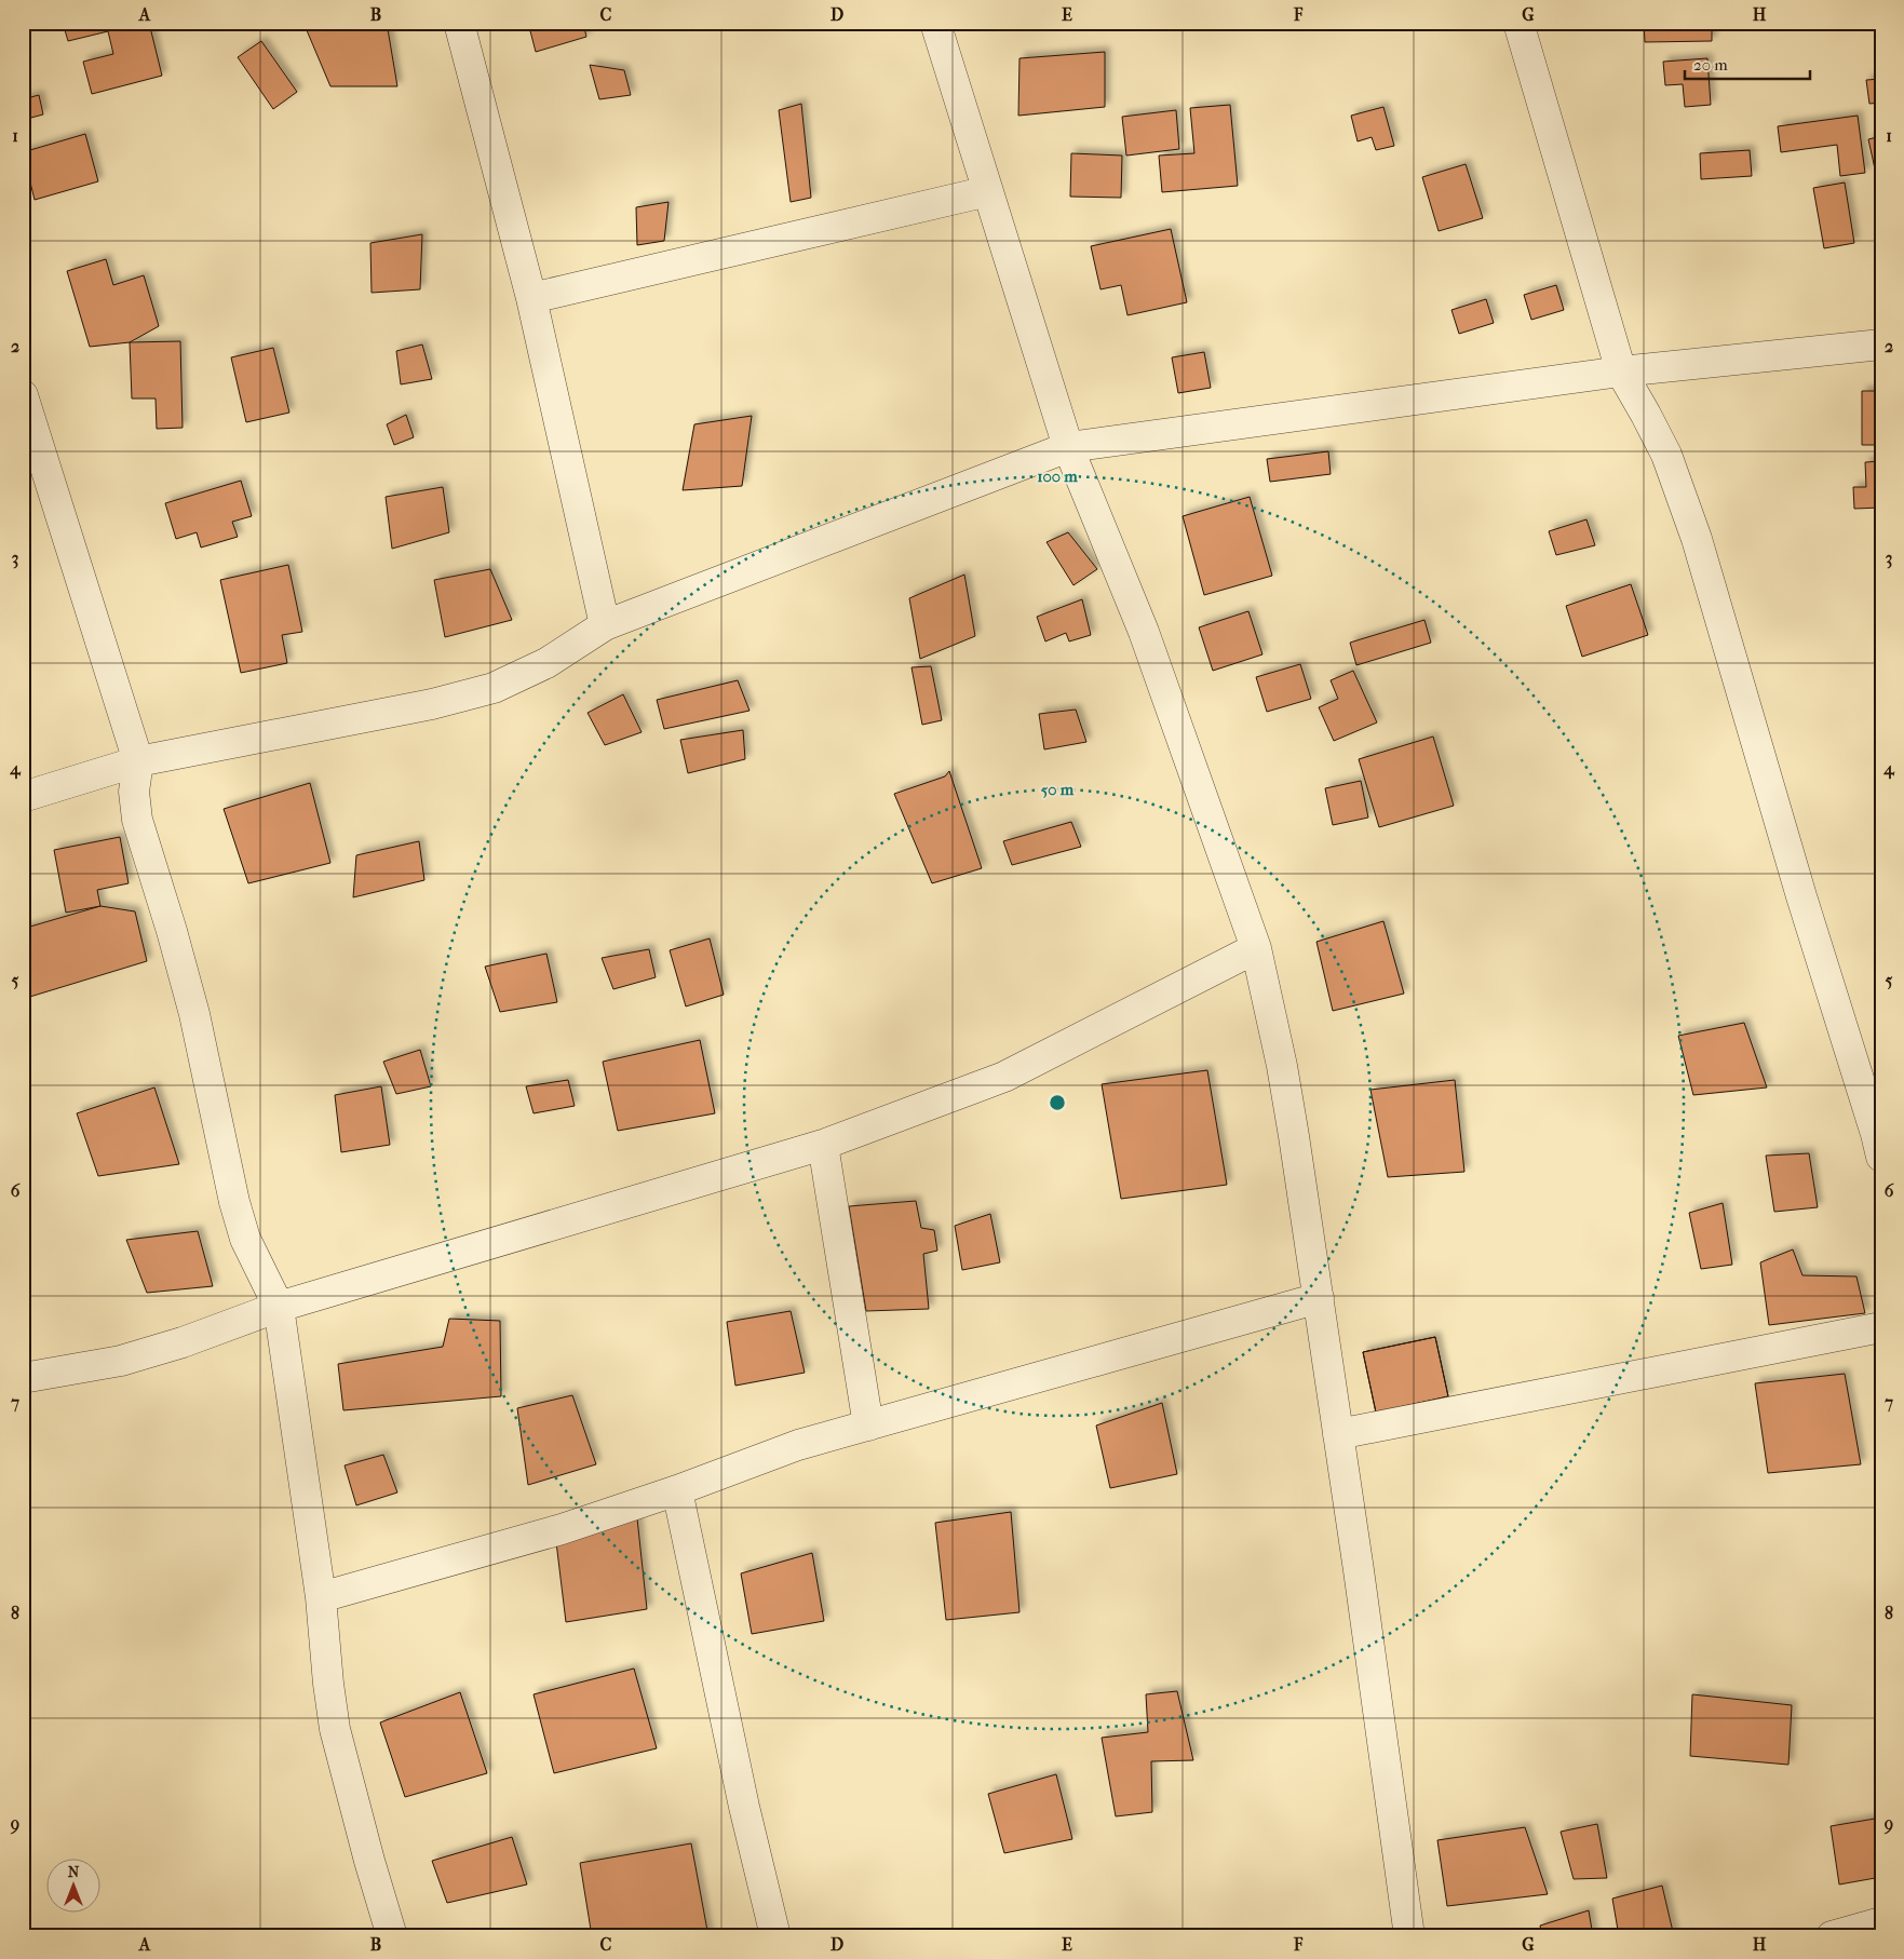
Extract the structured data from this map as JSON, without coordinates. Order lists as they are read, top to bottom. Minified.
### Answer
{"scale_bar":"20 m","north":"top","grid":{"columns":["A","B","C","D","E","F","G","H"],"rows":["1","2","3","4","5","6","7","8","9"]},"rings":["100 m","50 m"]}
